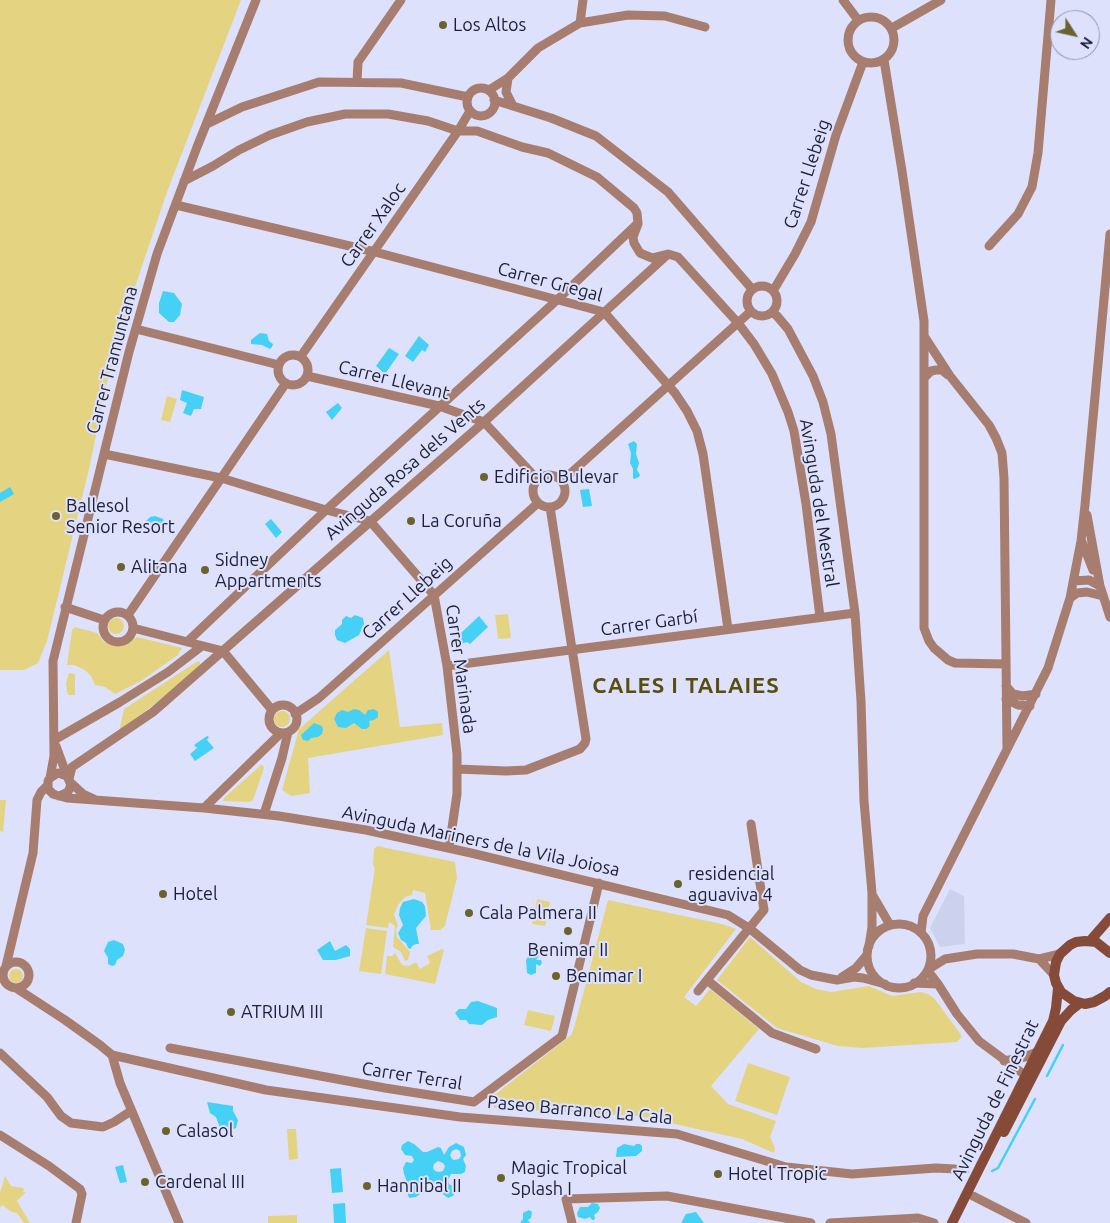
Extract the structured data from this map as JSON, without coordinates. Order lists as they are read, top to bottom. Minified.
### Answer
{"streets":{"main road":["Avinguda de Finestrat"],"street":["Carrer Llebeig","Carrer Xaloc","Carrer Gregal","Carrer Tramuntana","Carrer Llevant","Avinguda Rosa dels Vents","Avinguda del Mestral","Carrer Garbí","Carrer Marinada","Avinguda Mariners de la Vila Joiosa","Carrer Terral","Paseo Barranco La Cala"]},"crossings":[["Carrer Llebeig","Carrer Llevant"],["Carrer Llebeig","Avinguda del Mestral"],["Carrer Llebeig","Carrer Marinada"],["Carrer Xaloc","Carrer Gregal"],["Carrer Xaloc","Carrer Llevant"],["Carrer Gregal","Carrer Tramuntana"],["Carrer Gregal","Avinguda Rosa dels Vents"],["Carrer Gregal","Carrer Garbí"],["Carrer Tramuntana","Avinguda Rosa dels Vents"],["Carrer Tramuntana","Avinguda Mariners de la Vila Joiosa"],["Carrer Llevant","Avinguda Rosa dels Vents"],["Avinguda Rosa dels Vents","Avinguda del Mestral"],["Avinguda Rosa dels Vents","Carrer Marinada"],["Avinguda Rosa dels Vents","Avinguda Mariners de la Vila Joiosa"],["Avinguda del Mestral","Carrer Garbí"],["Avinguda del Mestral","Avinguda Mariners de la Vila Joiosa"],["Carrer Garbí","Carrer Marinada"],["Carrer Marinada","Avinguda Mariners de la Vila Joiosa"],["Avinguda Mariners de la Vila Joiosa","Carrer Terral"]],"districts":["CALES I TALAIES"],"places":["Los Altos","Edificio Bulevar","Ballesol Senior Resort","La Coruña","Alitana","Sidney Appartments","residencial aguaviva 4","Hotel","Cala Palmera II","Benimar II","Benimar I","ATRIUM III","Calasol","Hotel Tropic","Magic Tropical Splash I","Cardenal III","Hannibal II"],"north":"bottom right"}
